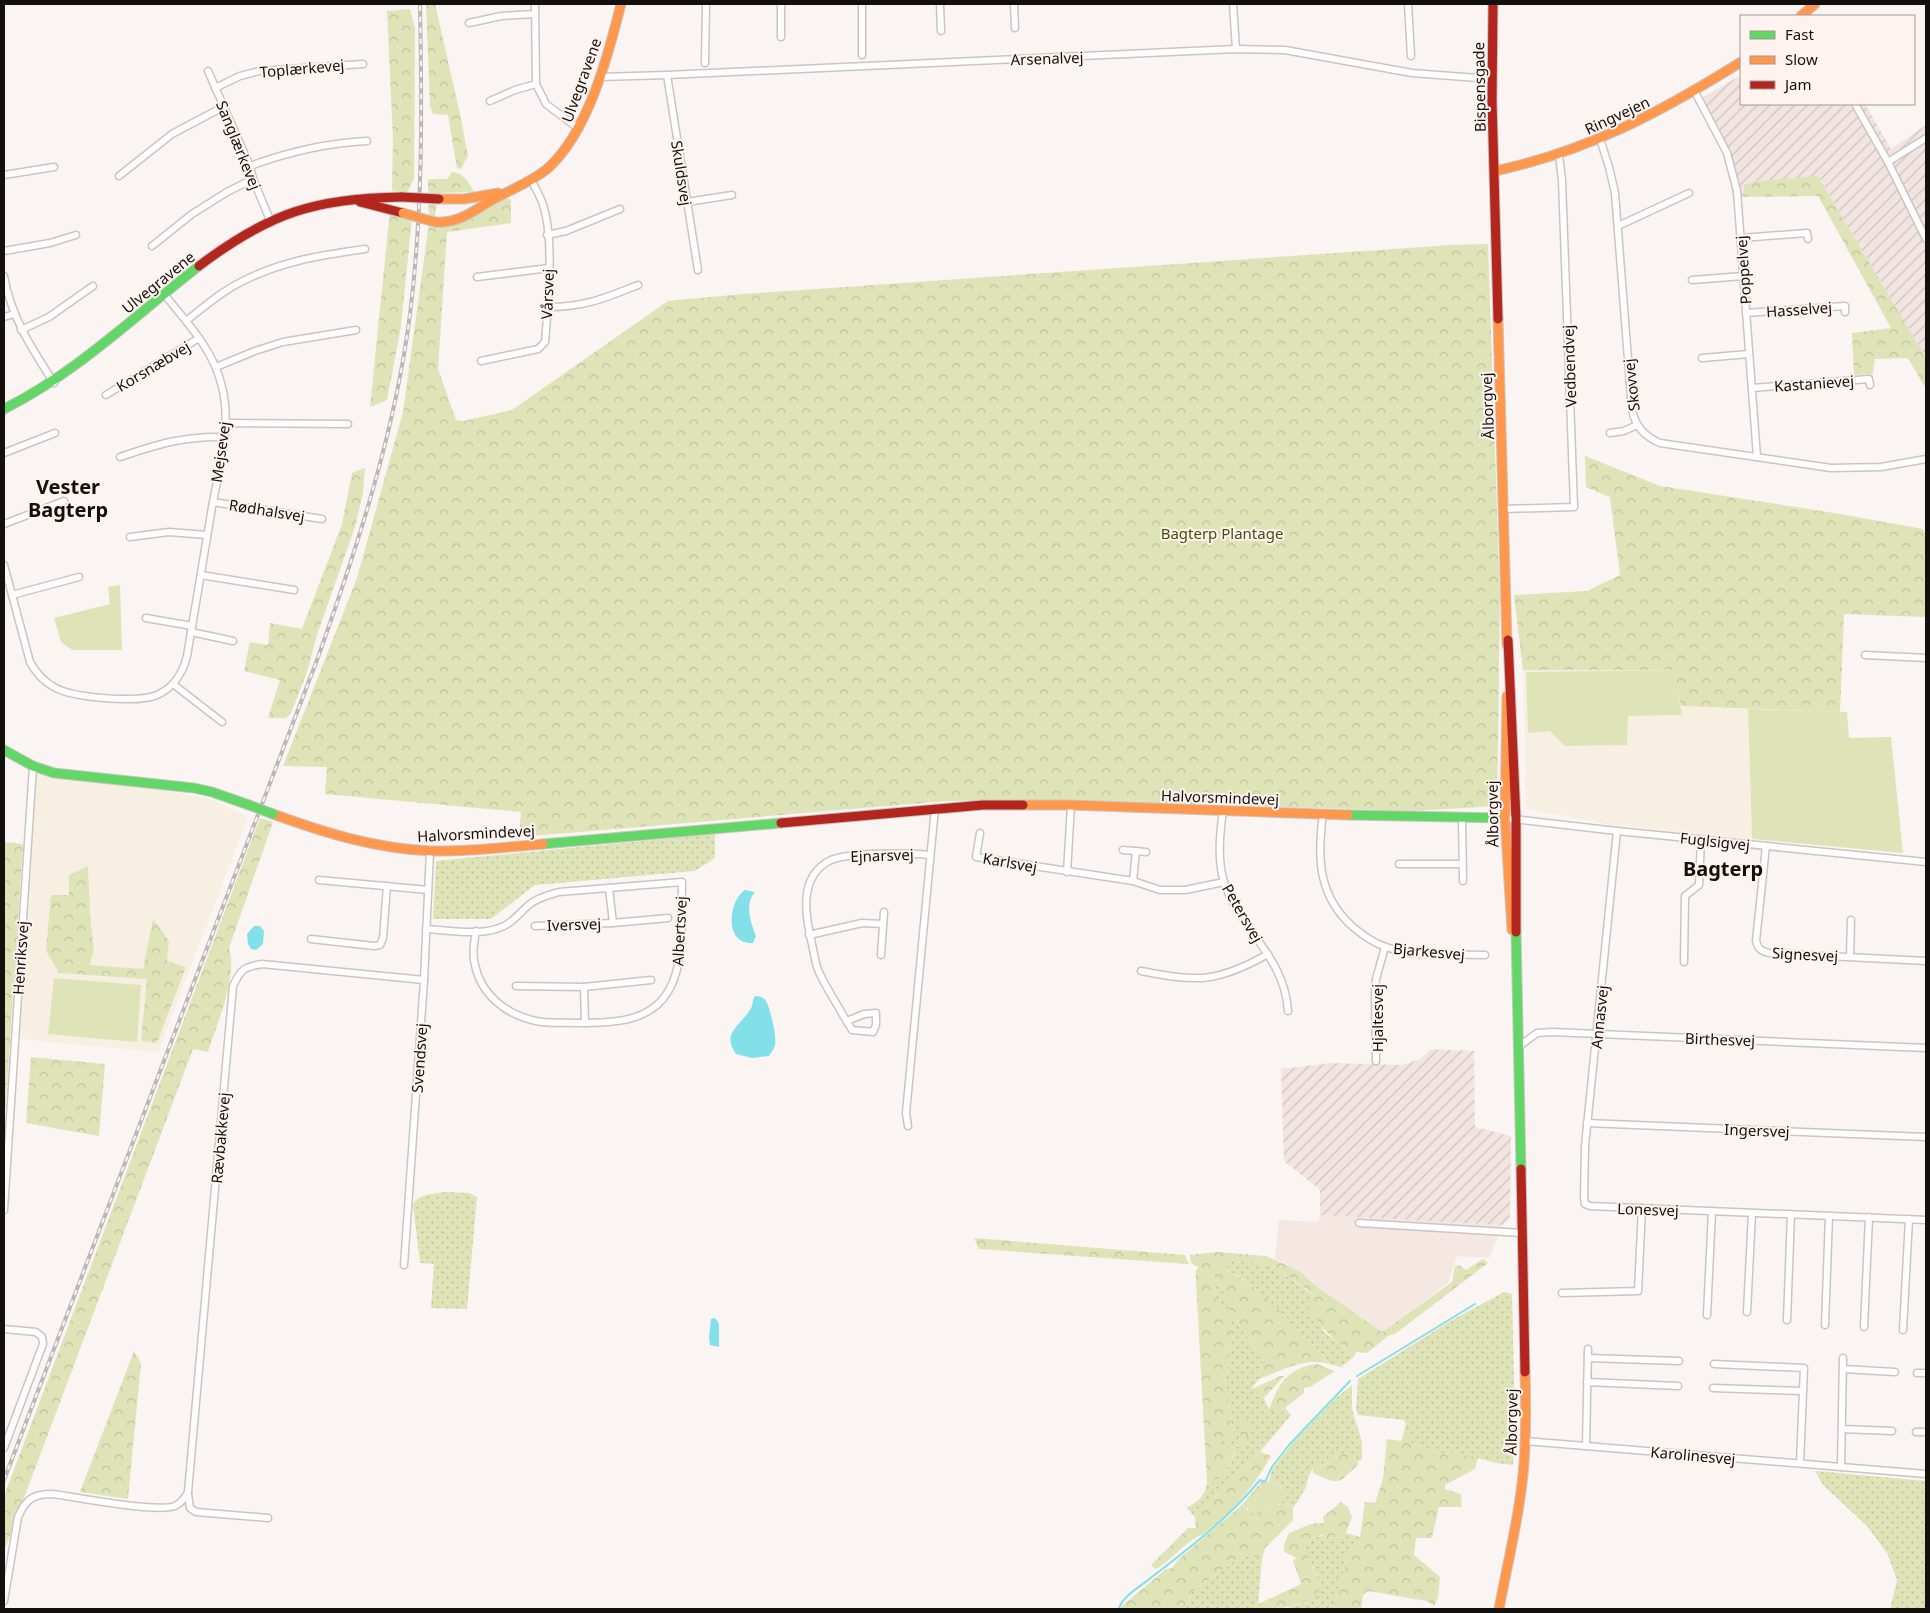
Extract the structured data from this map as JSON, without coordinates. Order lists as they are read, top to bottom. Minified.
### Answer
{"streets":{"street":["Arsenalvej","Toplærkevej","Ulvegravene","Bispensgade","Ringvejen","Sanglærkevej","Skuldsvej","Poppelvej","Vårsvej","Hasselvej","Korsnæbvej","Vedbendvej","Kastanievej","Skovvej","Ålborgvej","Mejsevej","Rødhalsvej","Halvorsmindevej","Fuglsigvej","Ejnarsvej","Karlsvej","Petersvej","Iversvej","Albertsvej","Bjarkesvej","Signesvej","Henriksvej","Annasvej","Hjaltesvej","Birthesvej","Svendsvej","Ingersvej","Rævbakkevej","Lonesvej","Karolinesvej"]},"crossings":[["Arsenalvej","Ulvegravene"],["Arsenalvej","Bispensgade"],["Arsenalvej","Skuldsvej"],["Toplærkevej","Sanglærkevej"],["Ulvegravene","Sanglærkevej"],["Ulvegravene","Vårsvej"],["Ulvegravene","Mejsevej"],["Bispensgade","Ringvejen"],["Bispensgade","Ålborgvej"],["Ringvejen","Poppelvej"],["Ringvejen","Vedbendvej"],["Ringvejen","Skovvej"],["Ringvejen","Ålborgvej"],["Poppelvej","Hasselvej"],["Poppelvej","Kastanievej"],["Poppelvej","Skovvej"],["Korsnæbvej","Mejsevej"],["Vedbendvej","Ålborgvej"],["Ålborgvej","Halvorsmindevej"],["Ålborgvej","Fuglsigvej"],["Ålborgvej","Birthesvej"],["Ålborgvej","Karolinesvej"],["Mejsevej","Rødhalsvej"],["Halvorsmindevej","Fuglsigvej"],["Halvorsmindevej","Petersvej"],["Halvorsmindevej","Bjarkesvej"],["Halvorsmindevej","Henriksvej"],["Halvorsmindevej","Svendsvej"],["Fuglsigvej","Signesvej"],["Fuglsigvej","Annasvej"],["Karlsvej","Petersvej"],["Iversvej","Albertsvej"],["Albertsvej","Svendsvej"],["Bjarkesvej","Hjaltesvej"],["Annasvej","Birthesvej"],["Annasvej","Ingersvej"],["Annasvej","Lonesvej"],["Svendsvej","Rævbakkevej"]],"districts":["Vester Bagterp","Bagterp"],"parks":["Bagterp Plantage"],"legend":["Fast","Slow","Jam"]}
